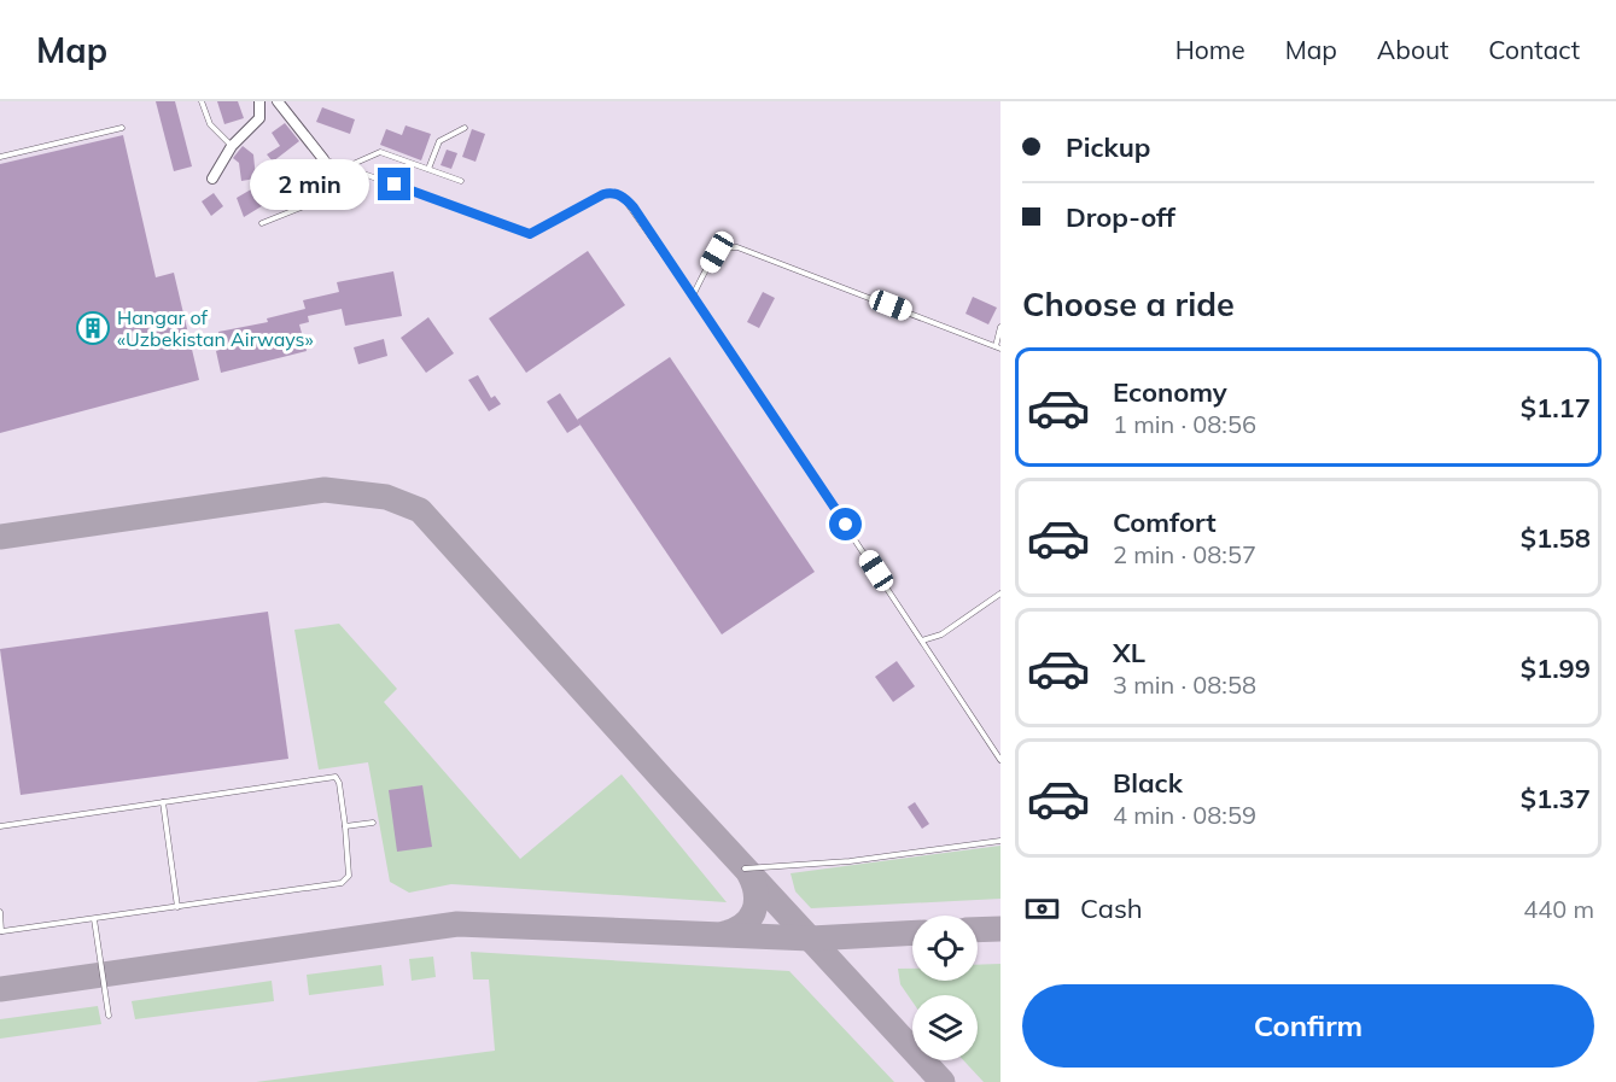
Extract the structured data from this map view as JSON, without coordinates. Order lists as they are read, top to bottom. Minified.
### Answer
{"places":{"building":["Hangar of «Uzbekistan Airways»"]},"page":{"header":"Map","nav":["Home","Map","About","Contact"],"banner":["Pickup","Drop-off"],"bubble":"2 min","heading":"Choose a ride","list":[{"name":"Economy","note":"1 min · 08:56","value":"$1.17"},{"name":"Comfort","note":"2 min · 08:57","value":"$1.58"},{"name":"XL","note":"3 min · 08:58","value":"$1.99"},{"name":"Black","note":"4 min · 08:59","value":"$1.37"}],"pay":["Cash","440 m"],"buttons":"Confirm"}}
